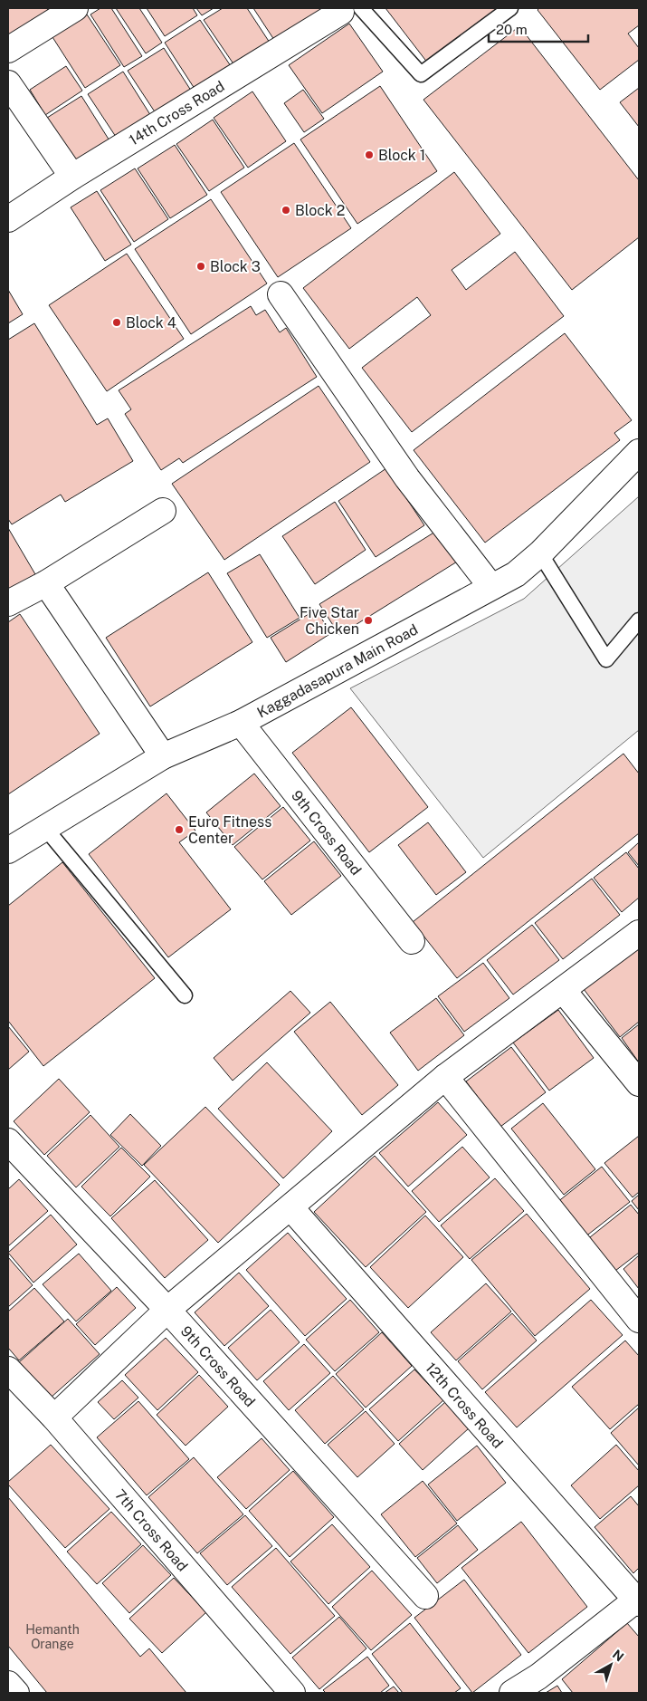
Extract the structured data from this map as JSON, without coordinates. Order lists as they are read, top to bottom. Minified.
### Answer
{"streets":{"street":["14th Cross Road","Kaggadasapura Main Road","9th Cross Road","12th Cross Road","7th Cross Road"]},"crossings":[["Kaggadasapura Main Road","9th Cross Road"]],"places":["Block 1","Block 2","Block 3","Block 4","Five Star Chicken","Euro Fitness Center"],"house_numbers":["Hemanth Orange"],"scale_bar":"20 m","north":"top right"}
